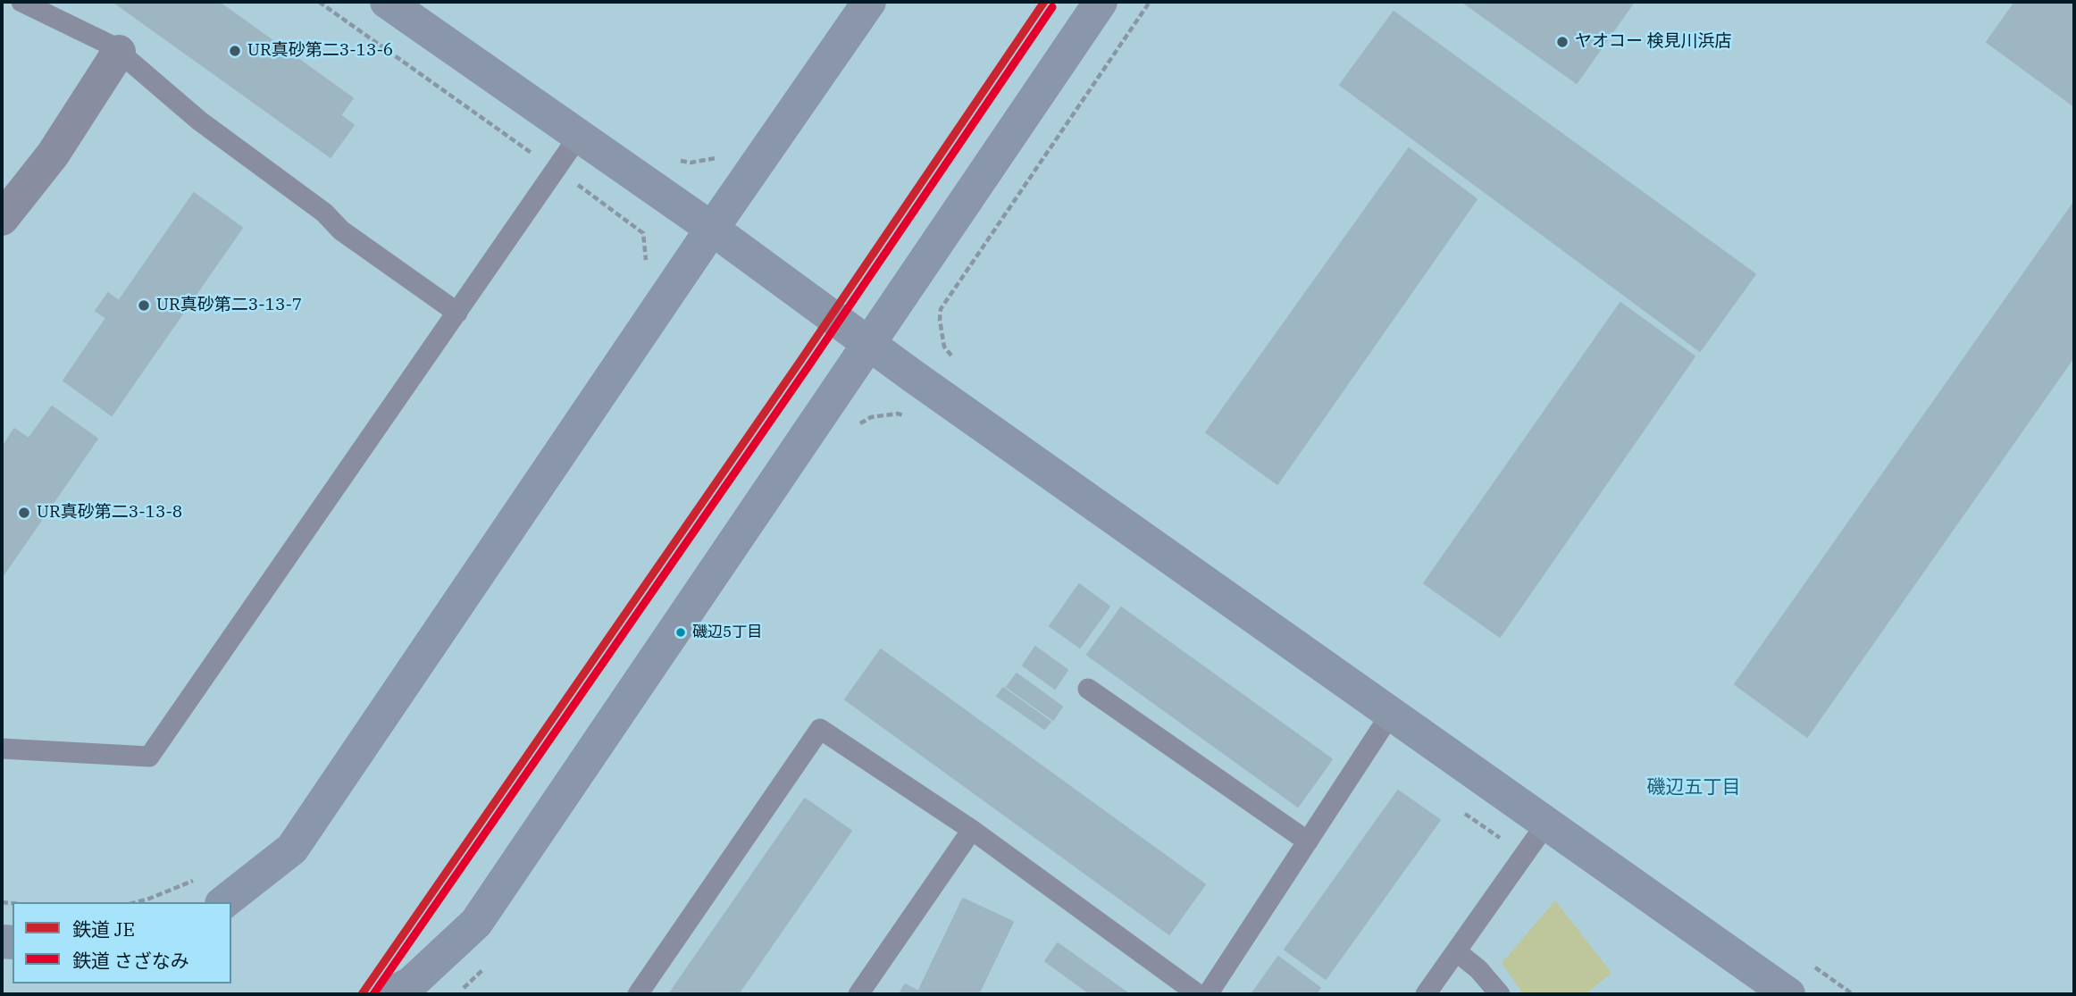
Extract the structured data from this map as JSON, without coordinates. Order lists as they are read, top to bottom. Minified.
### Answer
{"districts":["磯辺五丁目"],"places":["ヤオコー 検見川浜店","UR真砂第二3-13-6","UR真砂第二3-13-7","UR真砂第二3-13-8","磯辺5丁目"],"lines":["rail line JE","rail line さざなみ"],"legend":["鉄道 JE","鉄道 さざなみ"]}
